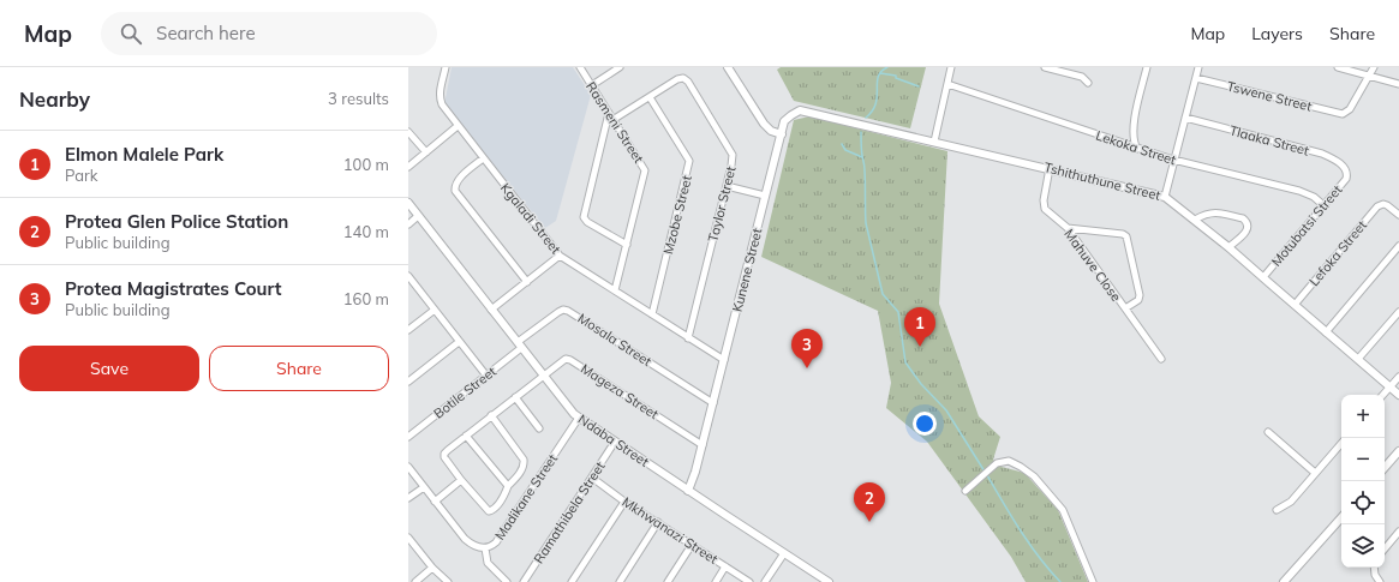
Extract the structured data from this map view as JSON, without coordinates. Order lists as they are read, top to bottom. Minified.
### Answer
{"streets":{"street":["Tswene Street","Rasmeni Street","Tlaaka Street","Lekoka Street","Tshithuthune Street","Taylor Street","Mzobe Street","Kgaladi Street","Motubatsi Street","Lefoka Street","Mahuve Close","Kunene Street","Mosala Street","Mageza Street","Botile Street","Ndaba Street","Madikane Street","Ramathibela Street","Mkhwanazi Street"]},"crossings":[["Rasmeni Street","Taylor Street"],["Rasmeni Street","Kgaladi Street"],["Tlaaka Street","Motubatsi Street"],["Lekoka Street","Motubatsi Street"],["Tshithuthune Street","Motubatsi Street"],["Tshithuthune Street","Lefoka Street"],["Tshithuthune Street","Mahuve Close"],["Tshithuthune Street","Kunene Street"],["Taylor Street","Mzobe Street"],["Taylor Street","Kgaladi Street"],["Mzobe Street","Kgaladi Street"],["Kgaladi Street","Kunene Street"],["Kunene Street","Mosala Street"],["Kunene Street","Mageza Street"],["Kunene Street","Ndaba Street"],["Mosala Street","Botile Street"],["Mosala Street","Ndaba Street"],["Mageza Street","Ndaba Street"],["Botile Street","Ndaba Street"],["Ndaba Street","Madikane Street"],["Ndaba Street","Ramathibela Street"],["Ramathibela Street","Mkhwanazi Street"]],"page":{"header":"Map","search":"Search here","nav":["Map","Layers","Share"],"heading":["Nearby","3 results"],"list":[{"mark":"1","name":"Elmon Malele Park","note":"Park","value":"100 m"},{"mark":"2","name":"Protea Glen Police Station","note":"Public building","value":"140 m"},{"mark":"3","name":"Protea Magistrates Court","note":"Public building","value":"160 m"}],"pins":["1","3","2"],"buttons":["Save","Share"],"map_buttons":["+","−"]}}
